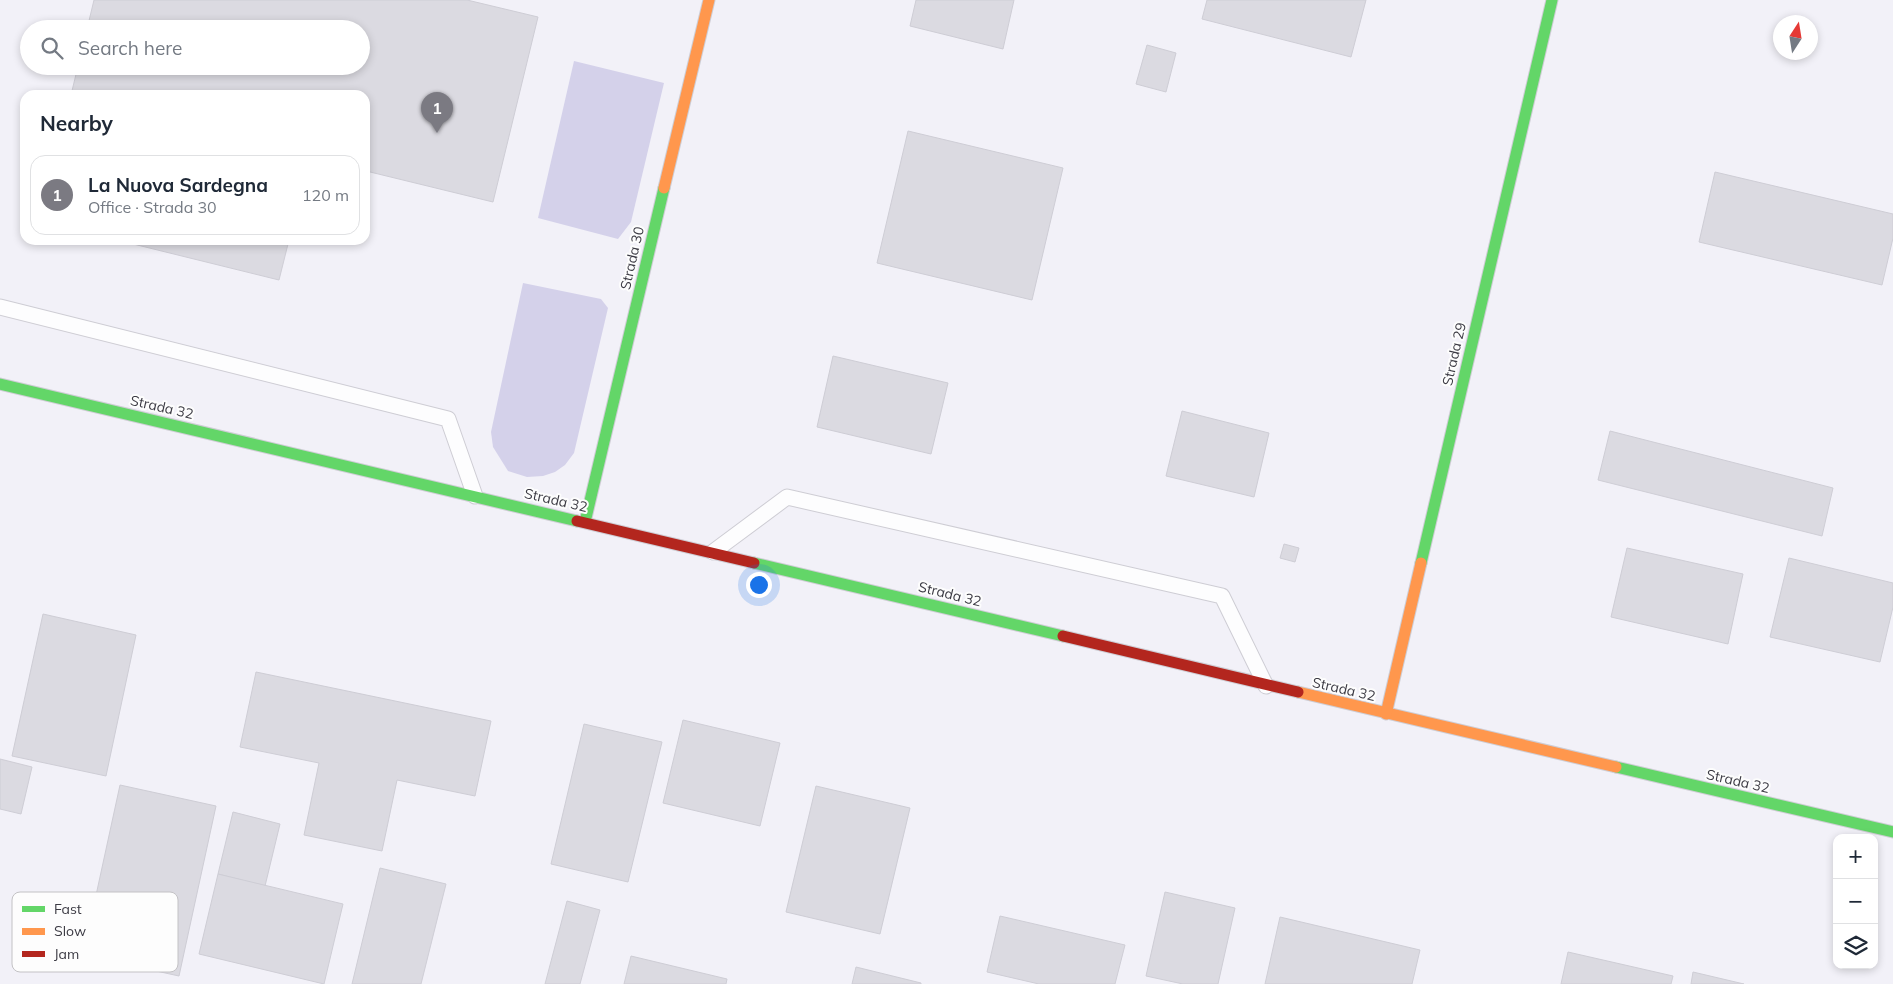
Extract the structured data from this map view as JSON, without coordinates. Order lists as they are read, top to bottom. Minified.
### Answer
{"streets":{"street":["Strada 30","Strada 29","Strada 32"]},"crossings":[["Strada 30","Strada 32"],["Strada 29","Strada 32"]],"legend":["Fast","Slow","Jam"],"north":"top","page":{"search":"Search here","heading":"Nearby","pins":"1","list":[{"mark":"1","name":"La Nuova Sardegna","note":"Office · Strada 30","value":"120 m"}],"map_buttons":["+","−"]}}
